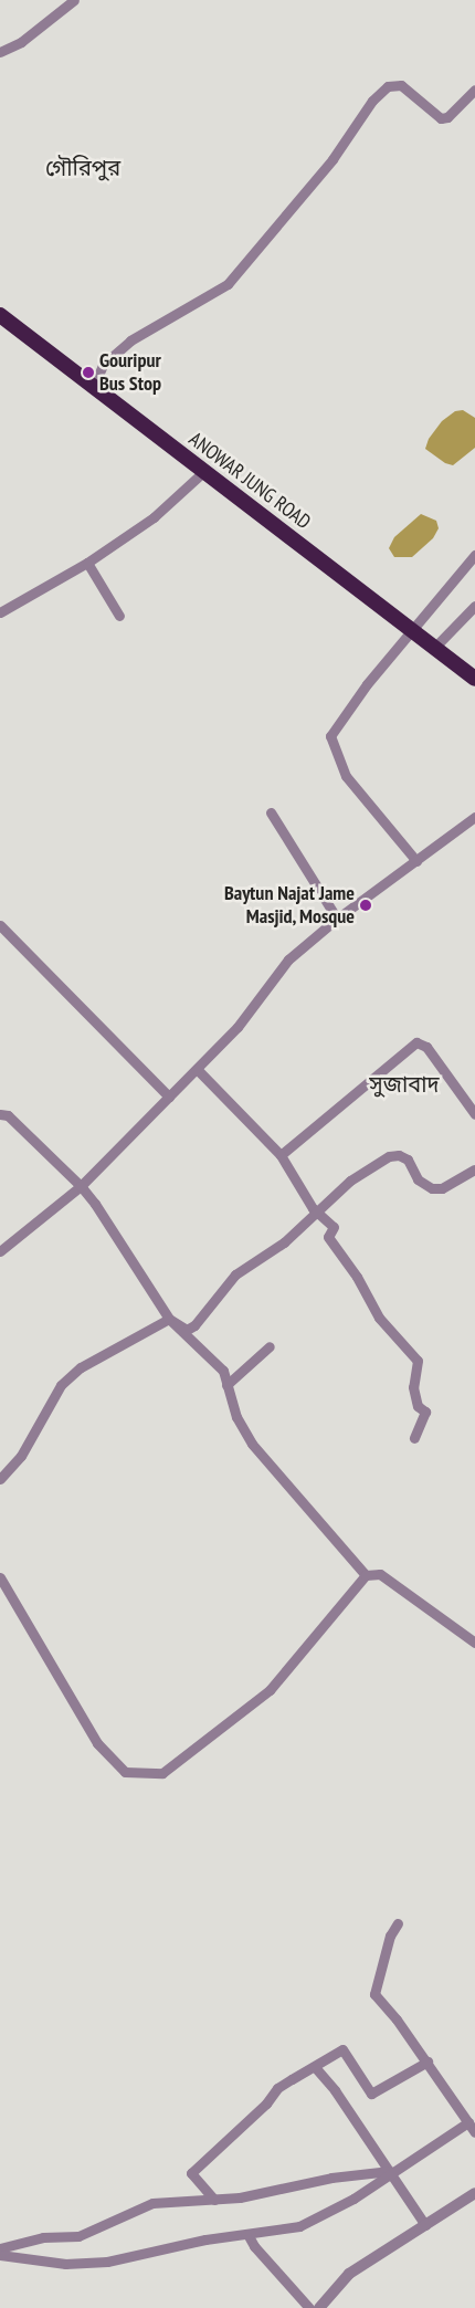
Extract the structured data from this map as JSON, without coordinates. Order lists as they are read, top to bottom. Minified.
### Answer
{"streets":{"highway":["ANOWAR JUNG ROAD"]},"districts":["গৌরিপুর","সুজাবাদ"],"places":["Gouripur Bus Stop","Baytun Najat Jame Masjid, Mosque"]}
